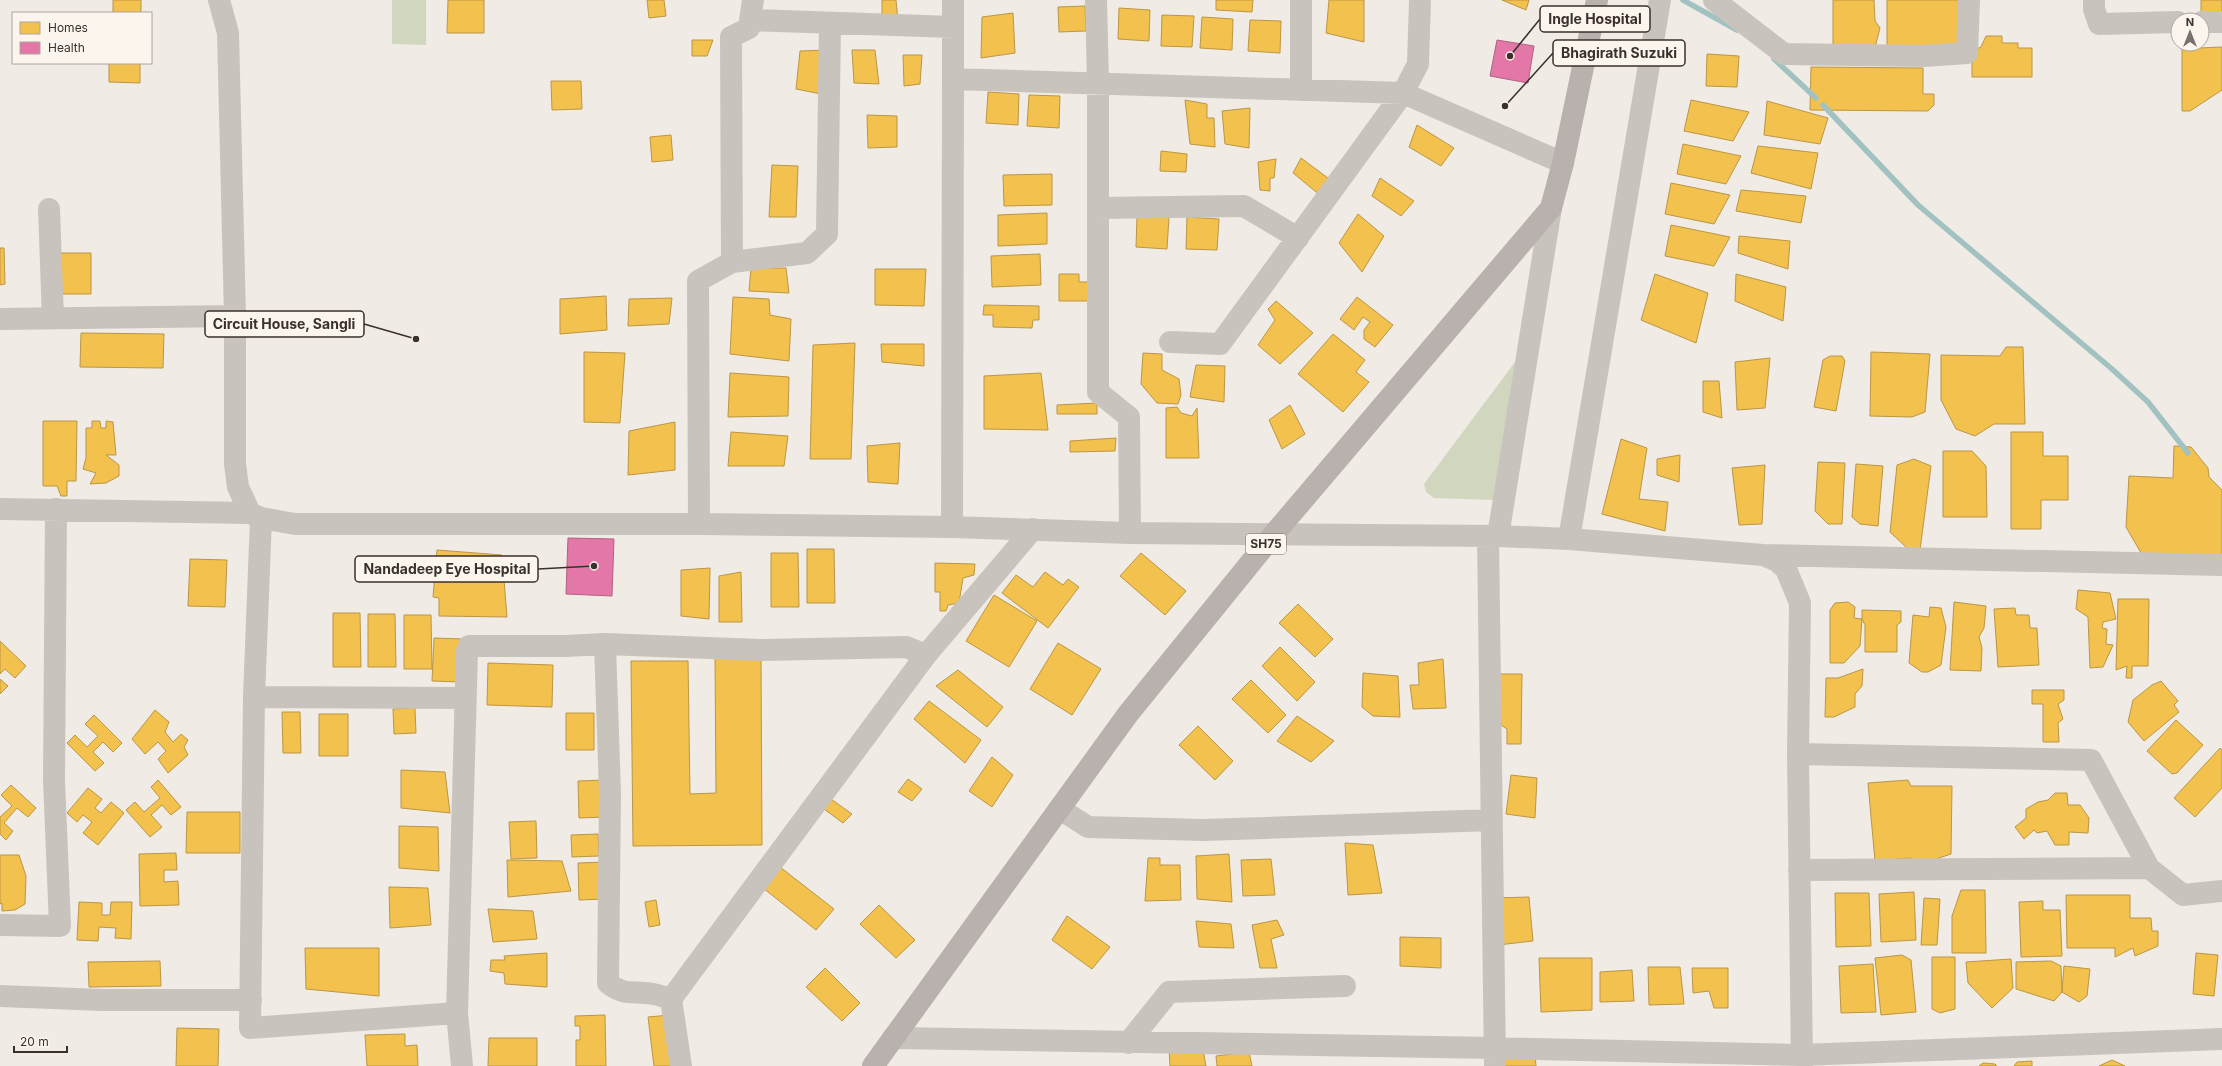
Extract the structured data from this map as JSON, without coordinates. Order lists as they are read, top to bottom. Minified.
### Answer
{"streets":{"main road":["SH75"]},"places":["Ingle Hospital","Bhagirath Suzuki","Circuit House, Sangli","Nandadeep Eye Hospital"],"legend":["Homes","Health"],"scale_bar":"20 m","north":"top"}
